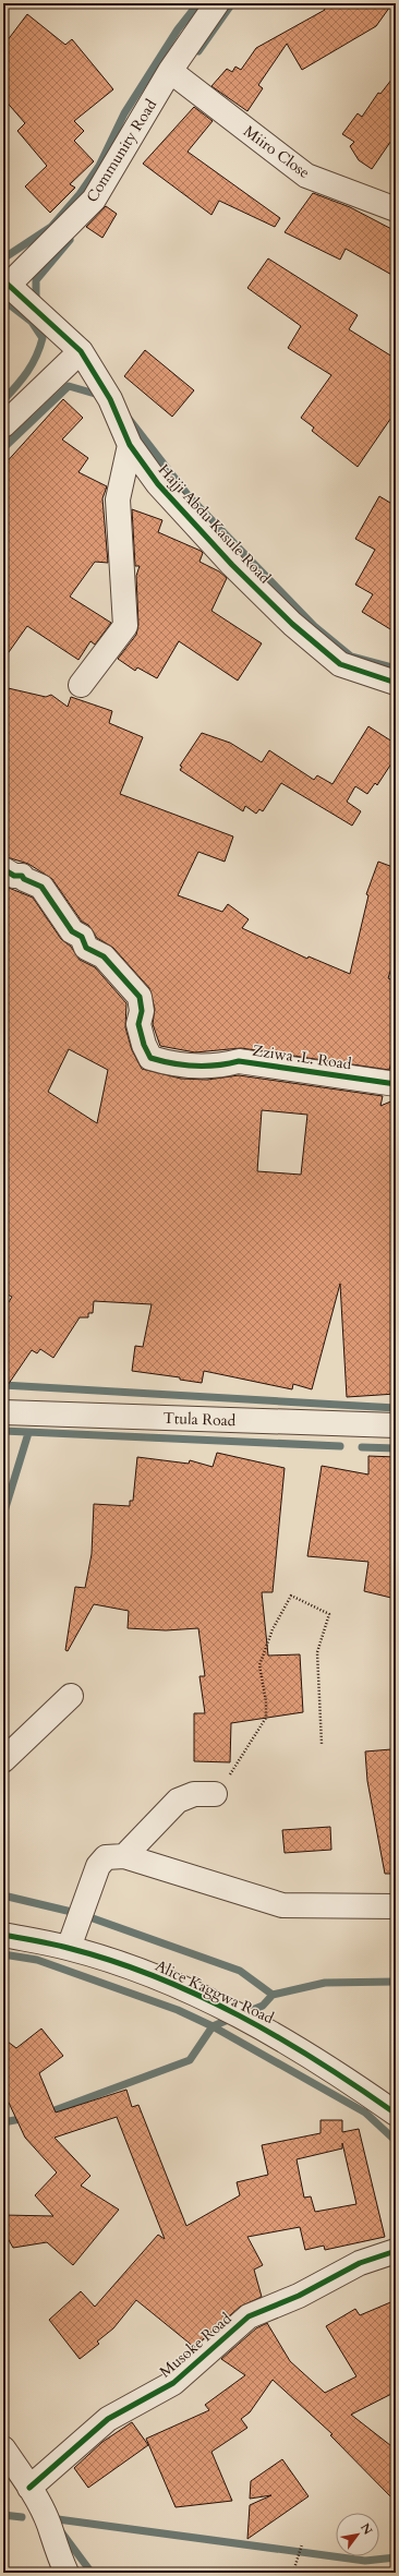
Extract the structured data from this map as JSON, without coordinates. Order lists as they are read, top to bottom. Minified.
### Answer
{"streets":{"street":["Community Road","Miiro Close","Hajji Abdu Kasule Road","Zziwa .L. Road","Ttula Road","Alice Kaggwa Road","Musoke Road"]},"crossings":[["Community Road","Miiro Close"],["Community Road","Hajji Abdu Kasule Road"]],"north":"top right"}
